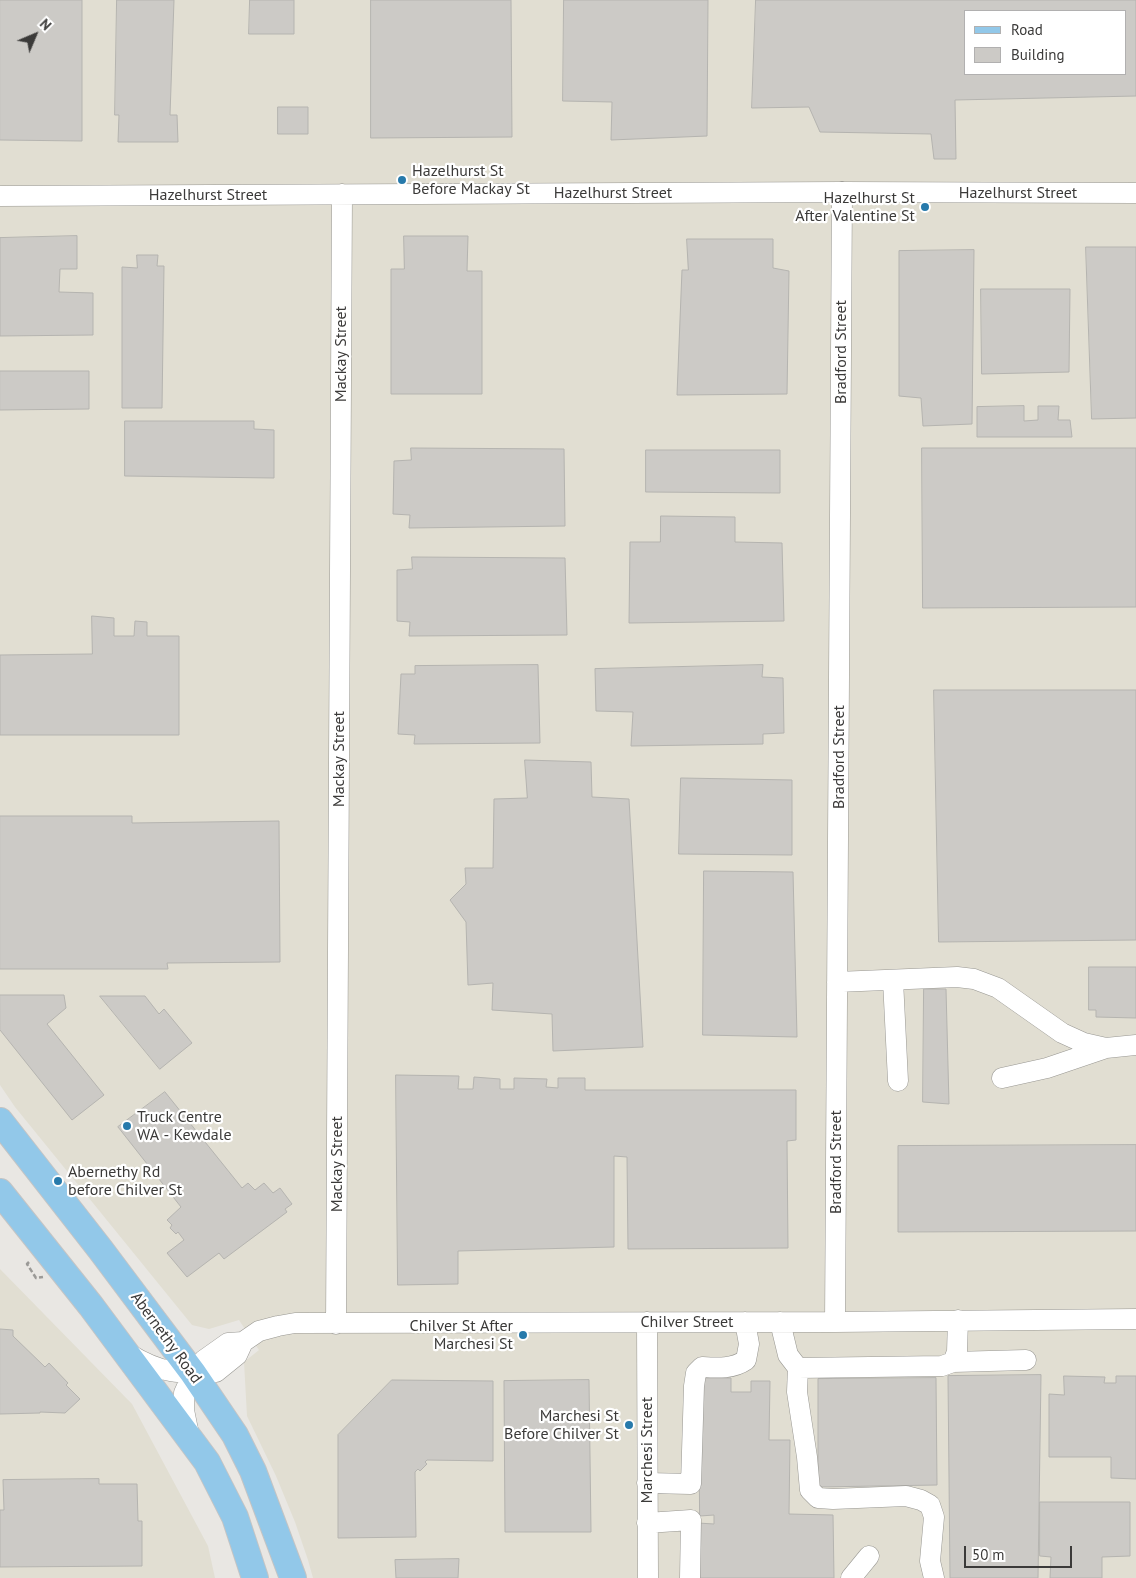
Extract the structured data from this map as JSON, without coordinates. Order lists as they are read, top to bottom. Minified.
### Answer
{"streets":{"main road":["Abernethy Road"],"street":["Hazelhurst Street","Bradford Street","Mackay Street","Chilver Street","Marchesi Street"]},"crossings":[["Hazelhurst Street","Bradford Street"],["Hazelhurst Street","Mackay Street"],["Bradford Street","Chilver Street"],["Mackay Street","Chilver Street"],["Chilver Street","Abernethy Road"],["Chilver Street","Marchesi Street"]],"places":["Hazelhurst St Before Mackay St","Hazelhurst St After Valentine St","Truck Centre WA - Kewdale","Abernethy Rd before Chilver St","Chilver St After Marchesi St","Marchesi St Before Chilver St"],"legend":["Road","Building"],"scale_bar":"50 m","north":"top right"}
